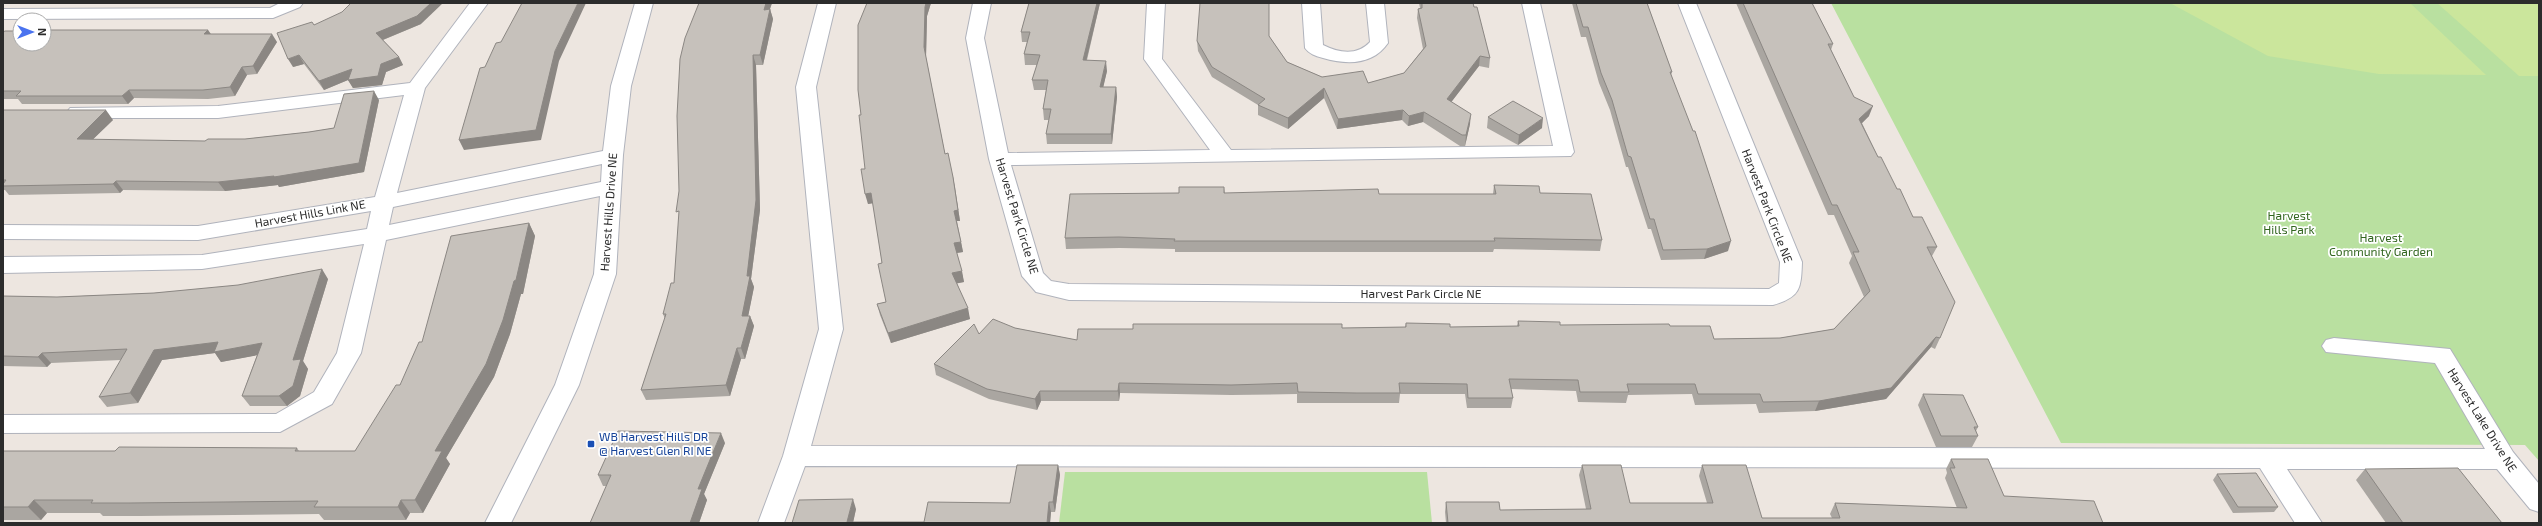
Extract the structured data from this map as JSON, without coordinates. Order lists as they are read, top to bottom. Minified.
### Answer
{"streets":{"street":["Harvest Park Circle NE","Harvest Hills Drive NE","Harvest Hills Link NE","Harvest Lake Drive NE"]},"crossings":[["Harvest Hills Drive NE","Harvest Hills Link NE"]],"parks":["Harvest Hills Park","Harvest Community Garden"],"places":{"transit":["WB Harvest Hills DR @ Harvest Glen RI NE"]},"north":"right"}
